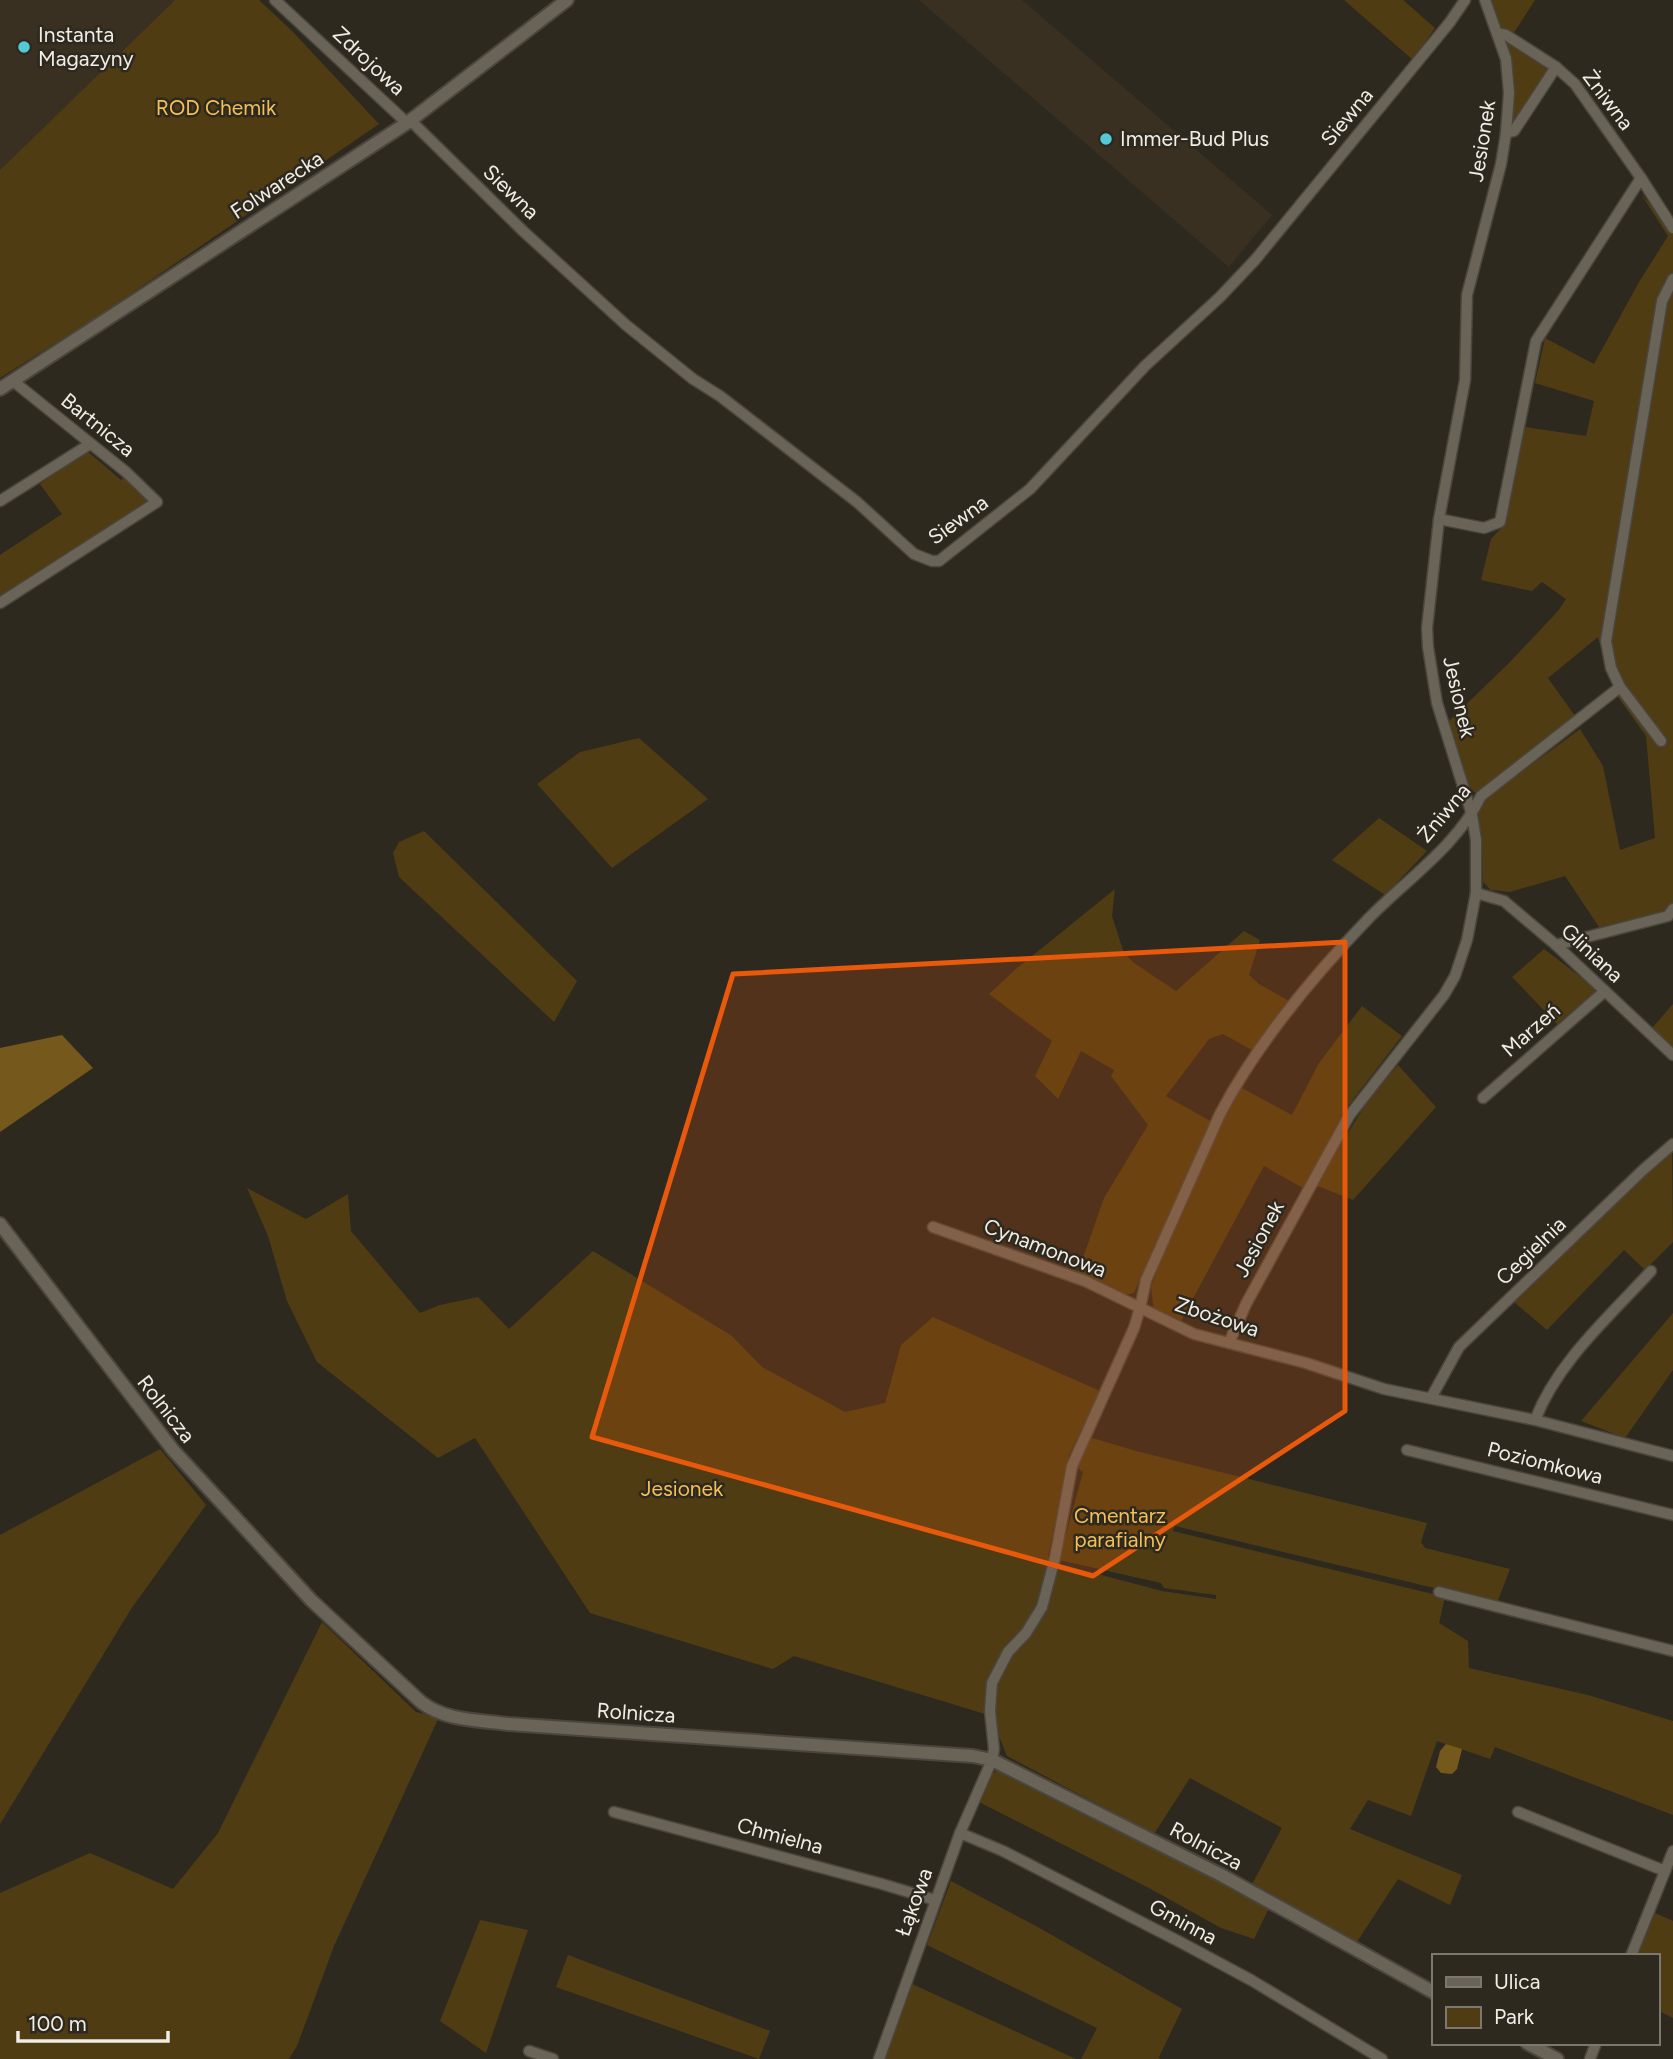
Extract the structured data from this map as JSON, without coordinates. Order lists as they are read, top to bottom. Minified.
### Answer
{"streets":{"street":["Zdrojowa","Żniwna","Siewna","Jesionek","Folwarecka","Bartnicza","Gliniana","Marzeń","Cynamonowa","Cegielnia","Zbożowa","Rolnicza","Poziomkowa","Chmielna","Łąkowa","Gminna"]},"crossings":[["Zdrojowa","Siewna"],["Zdrojowa","Folwarecka"],["Żniwna","Jesionek"],["Żniwna","Cynamonowa"],["Żniwna","Zbożowa"],["Siewna","Folwarecka"],["Jesionek","Gliniana"],["Jesionek","Zbożowa"],["Folwarecka","Bartnicza"],["Gliniana","Marzeń"],["Cynamonowa","Zbożowa"],["Cegielnia","Zbożowa"],["Rolnicza","Łąkowa"],["Chmielna","Łąkowa"],["Łąkowa","Gminna"]],"parks":["ROD Chemik","Jesionek","Cmentarz parafialny"],"places":["Instanta Magazyny","Immer-Bud Plus"],"legend":["Ulica","Park"],"scale_bar":"100 m"}
